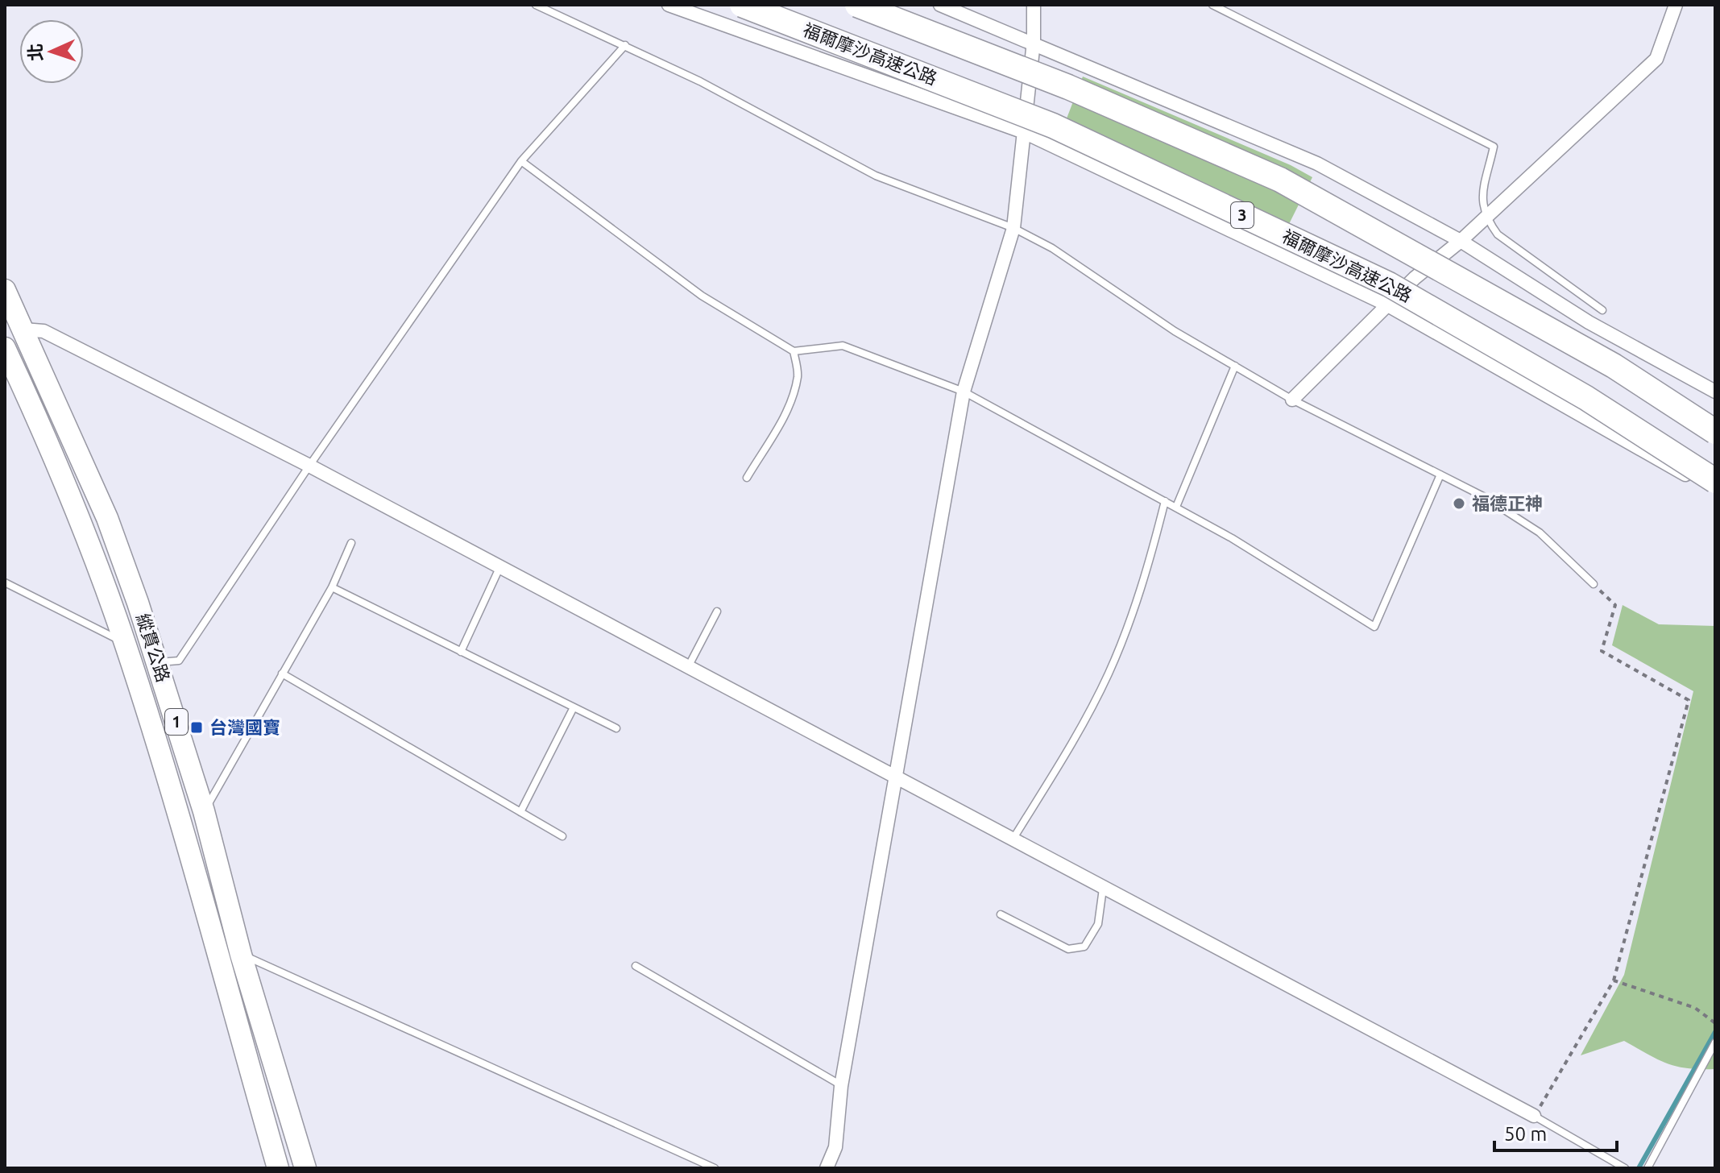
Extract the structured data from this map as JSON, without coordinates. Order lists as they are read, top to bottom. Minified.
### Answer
{"streets":{"highway":["福爾摩沙高速公路","3"],"main road":["縱貫公路","1"]},"places":{"other":["福德正神"],"transit":["台灣國寶"]},"scale_bar":"50 m","north":"left"}
